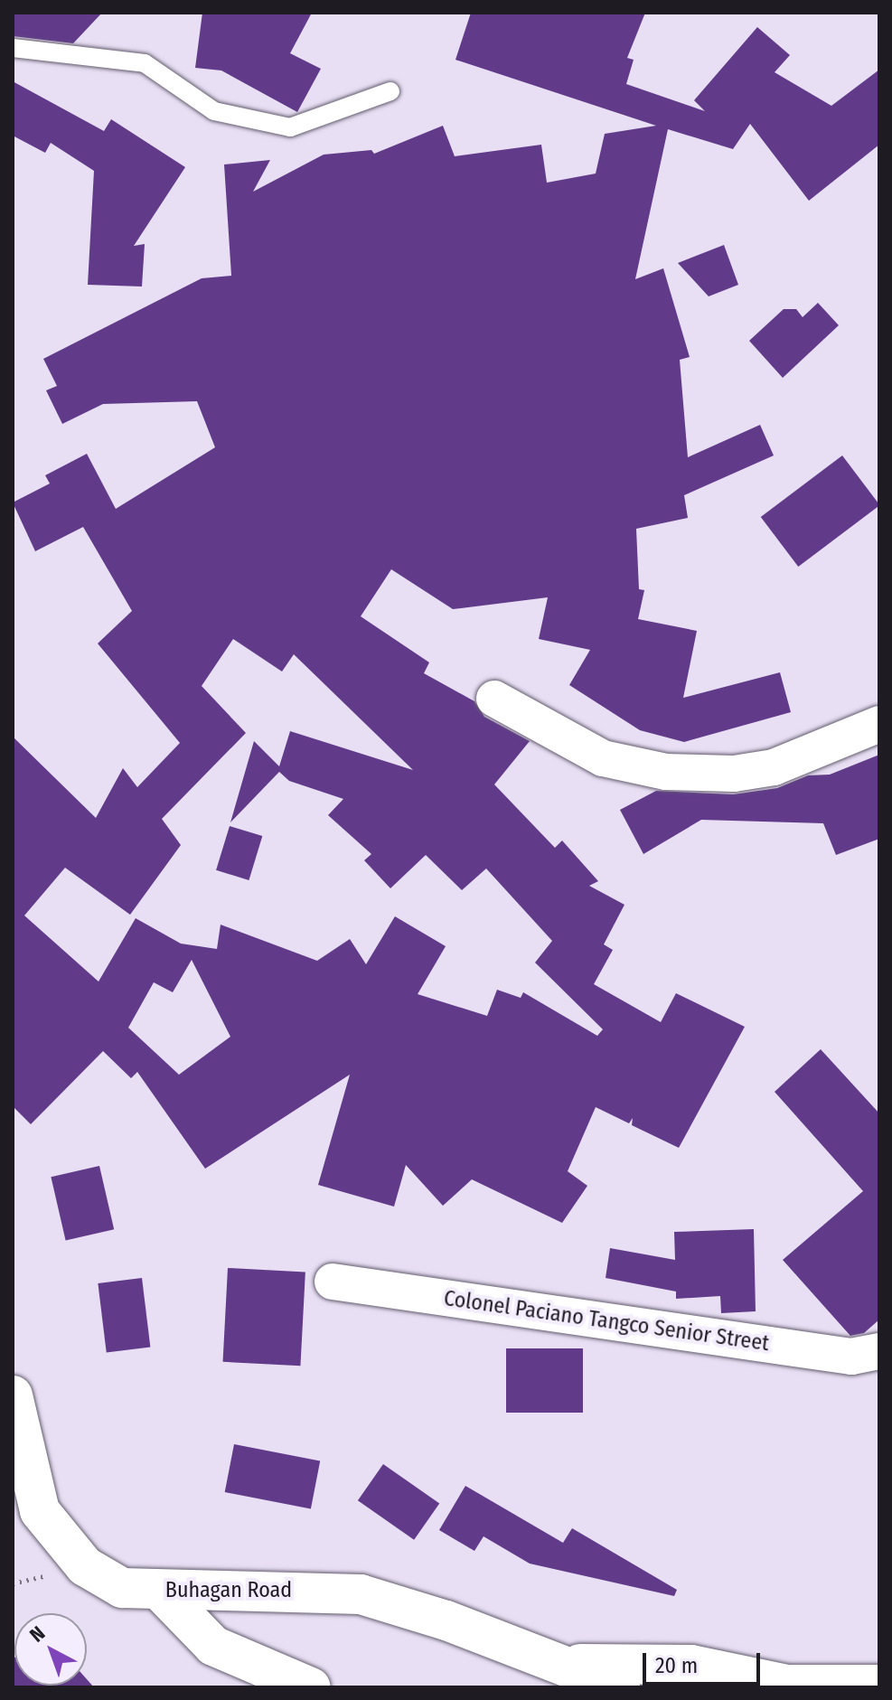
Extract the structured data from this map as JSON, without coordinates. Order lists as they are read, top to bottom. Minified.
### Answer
{"streets":{"main road":["Buhagan Road"],"street":["Colonel Paciano Tangco Senior Street"]},"scale_bar":"20 m","north":"top left"}
